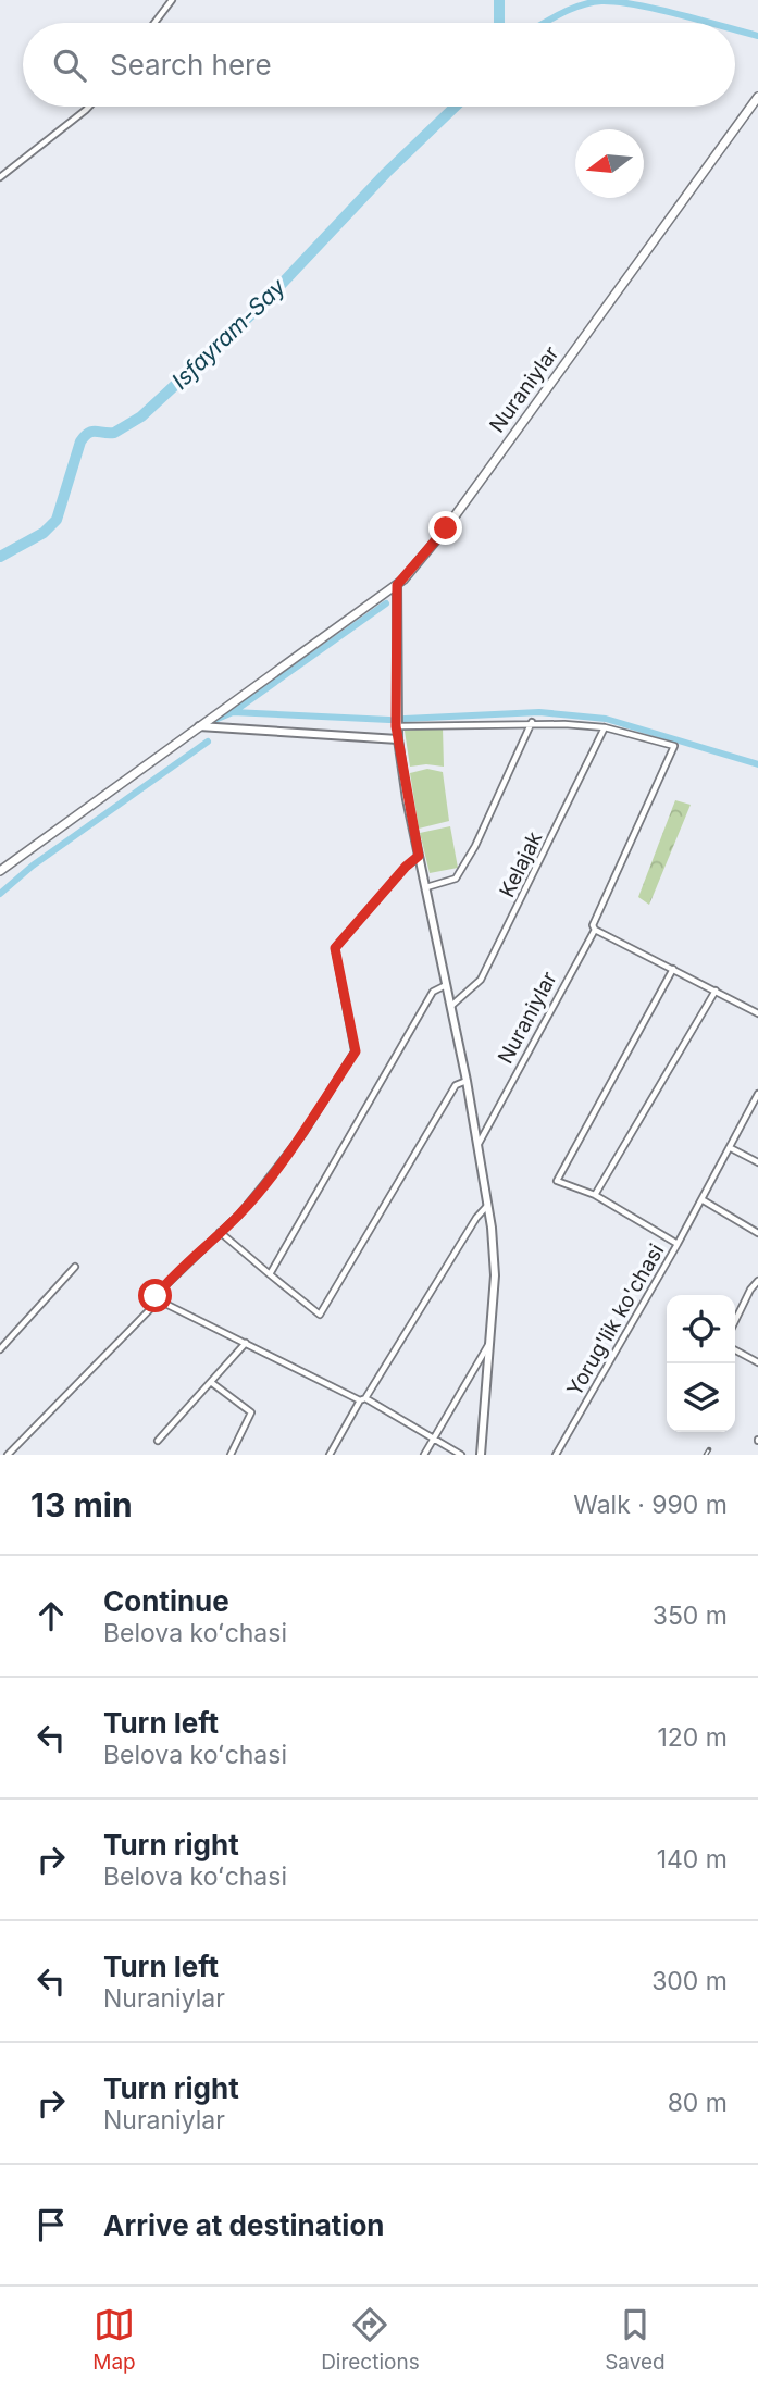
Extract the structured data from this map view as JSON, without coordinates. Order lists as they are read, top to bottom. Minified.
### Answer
{"streets":{"main road":["Nuraniylar"],"street":["Kelajak","Yorug'lik ko'chasi"]},"crossings":[["Nuraniylar","Kelajak"]],"water":["Isfayram-Say"],"north":"left","page":{"search":"Search here","heading":["13 min","Walk · 990 m"],"list":[["Continue","Belova koʻchasi","350 m"],["Turn left","Belova koʻchasi","120 m"],["Turn right","Belova koʻchasi","140 m"],["Turn left","Nuraniylar","300 m"],["Turn right","Nuraniylar","80 m"],"Arrive at destination"],"nav":["Map","Directions","Saved"]}}
